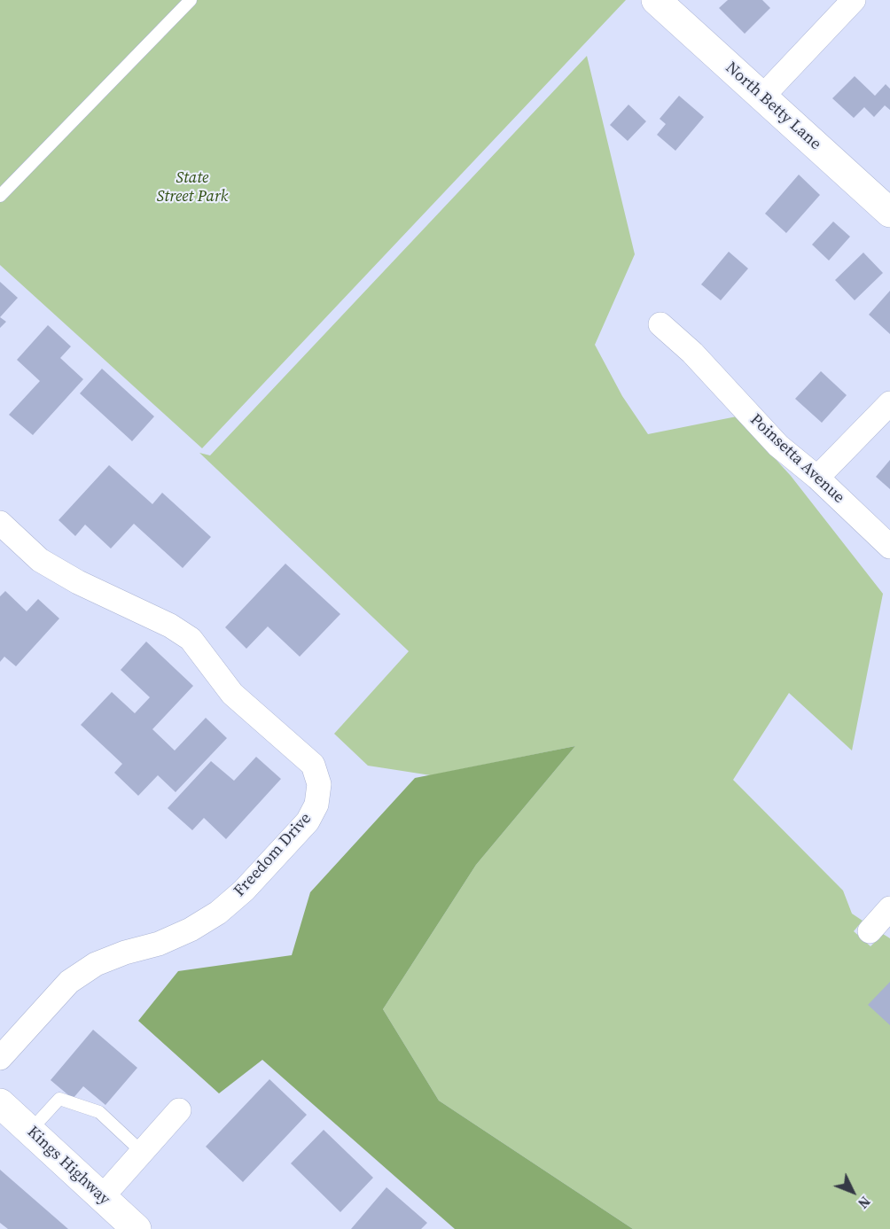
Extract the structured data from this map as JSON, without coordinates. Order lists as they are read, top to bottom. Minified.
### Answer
{"streets":{"street":["North Betty Lane","Poinsetta Avenue","Freedom Drive","Kings Highway"]},"parks":["State Street Park"],"north":"bottom right"}
